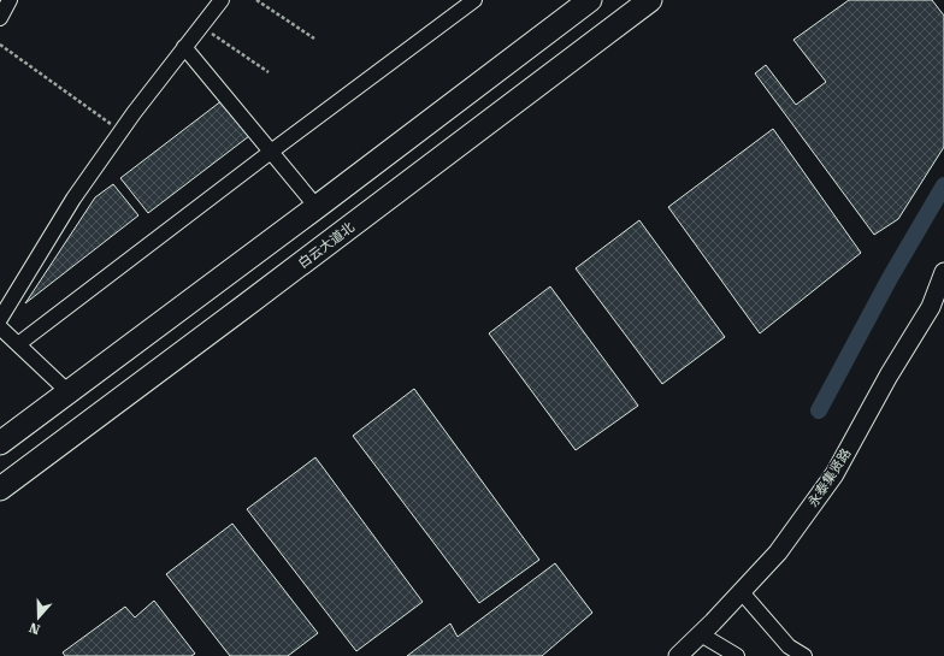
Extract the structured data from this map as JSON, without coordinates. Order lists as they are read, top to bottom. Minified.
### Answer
{"streets":{"highway":["白云大道北"],"street":["永泰集贤路"]},"north":"bottom"}
